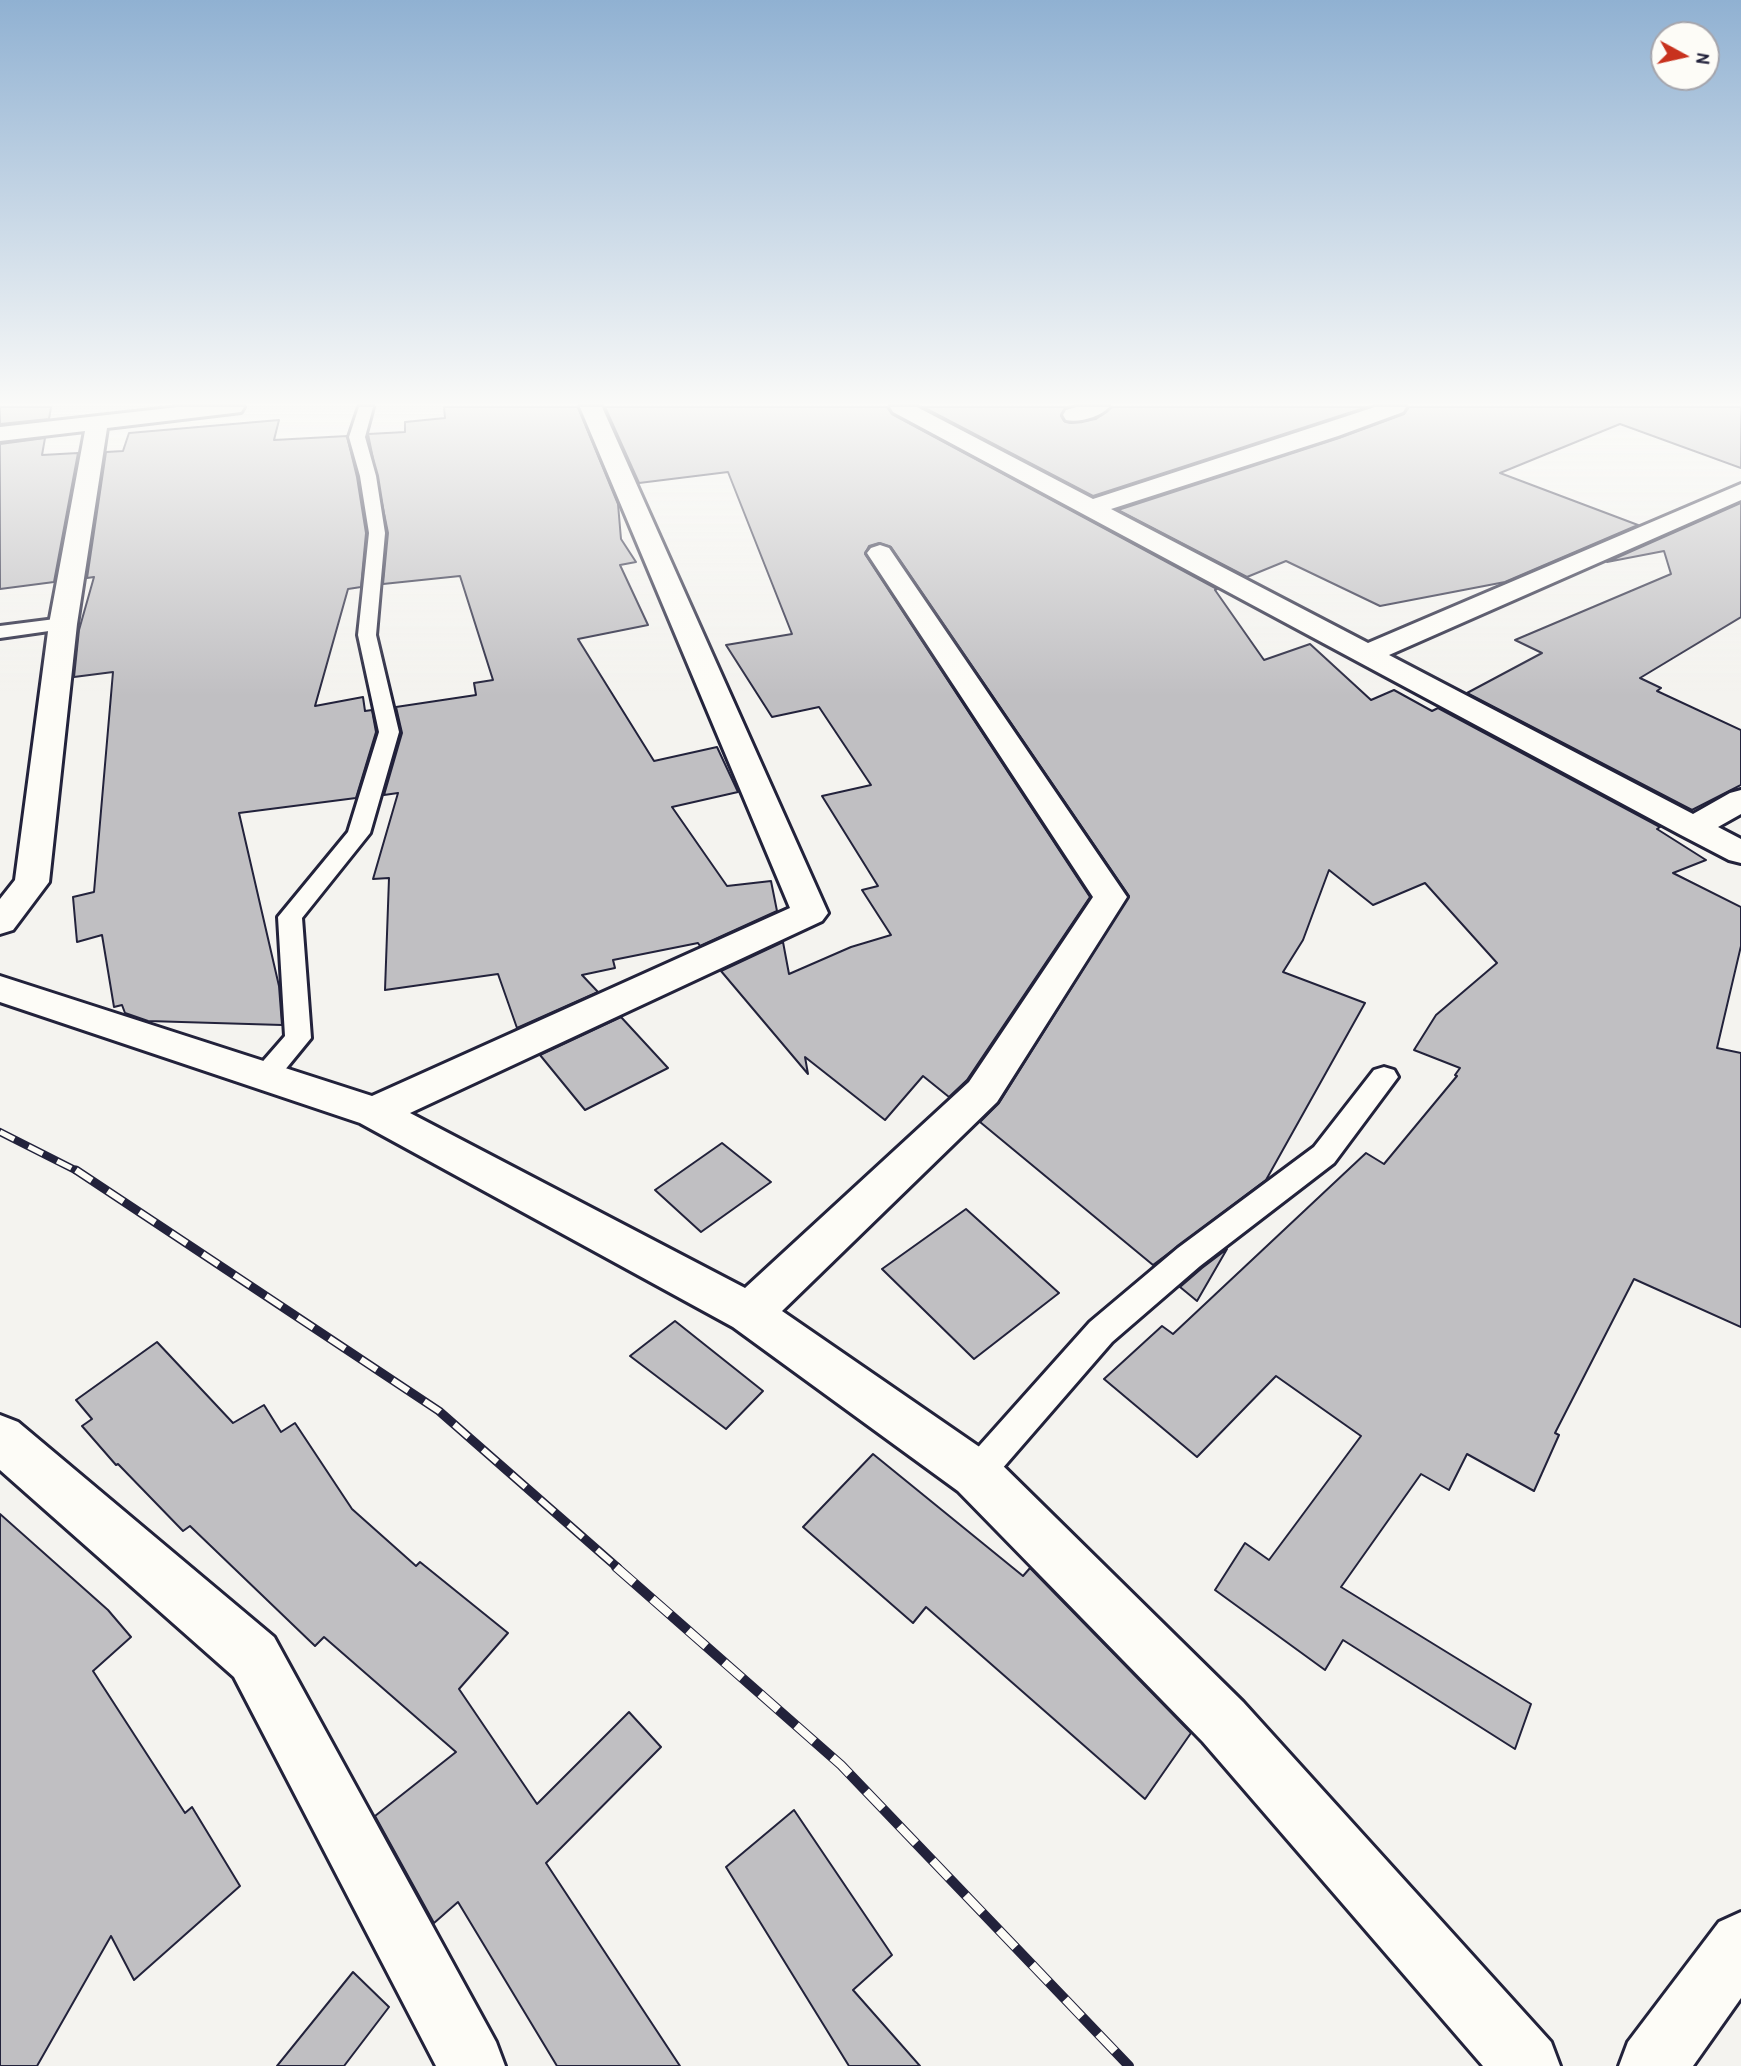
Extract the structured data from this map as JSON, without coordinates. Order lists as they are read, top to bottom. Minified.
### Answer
{"north":"right"}
